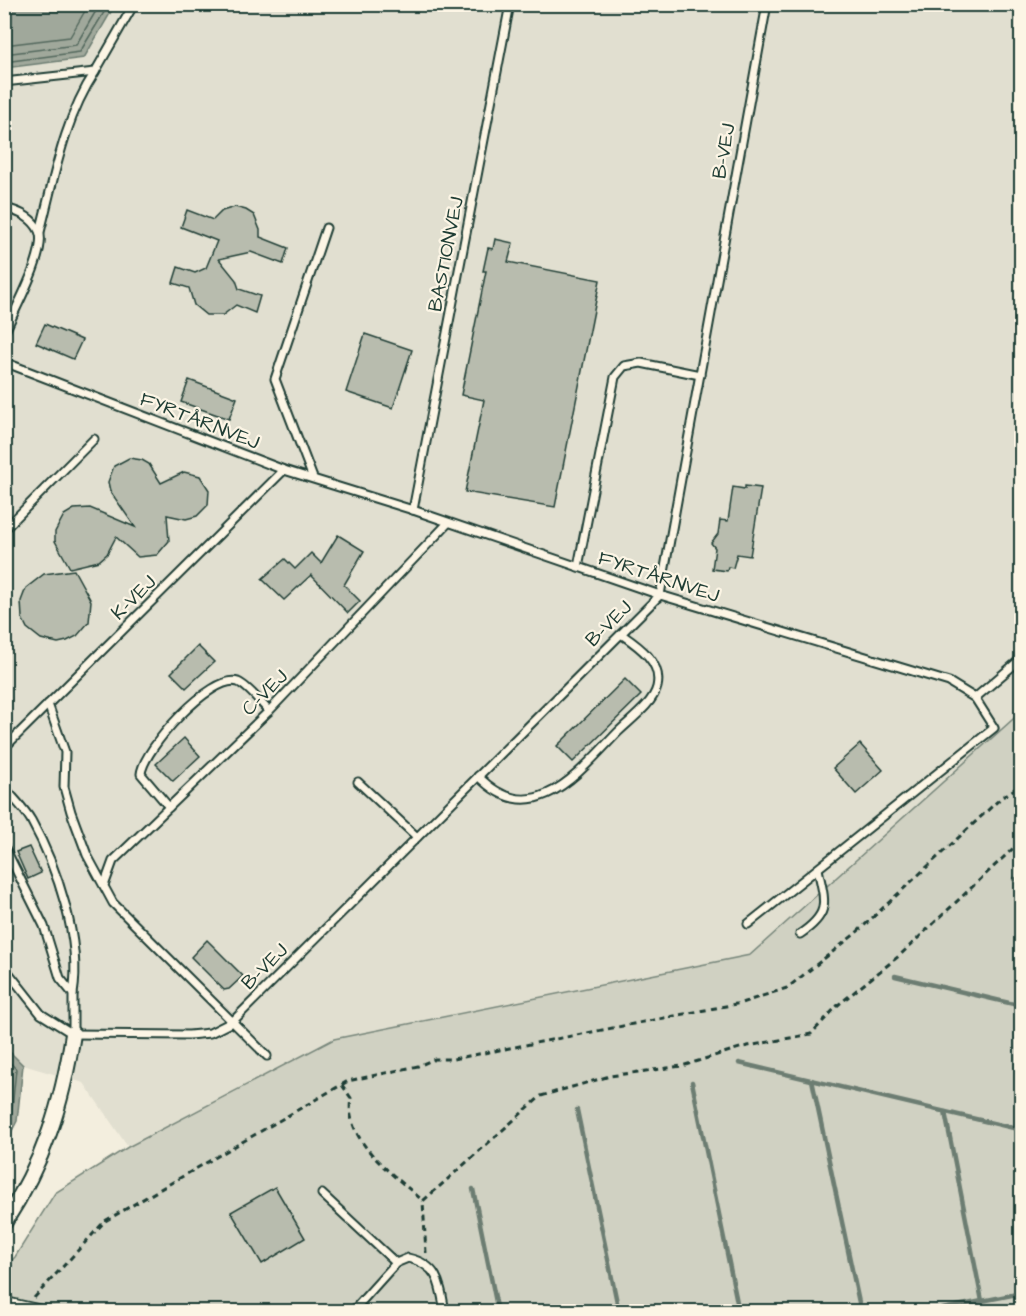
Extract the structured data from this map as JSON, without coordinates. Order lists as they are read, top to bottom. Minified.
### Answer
{"streets":{"lane":["B-VEJ","BASTIONVEJ","FYRTÅRNVEJ","K-VEJ","C-VEJ"]},"crossings":[["B-VEJ","FYRTÅRNVEJ"],["BASTIONVEJ","FYRTÅRNVEJ"],["FYRTÅRNVEJ","K-VEJ"],["FYRTÅRNVEJ","C-VEJ"]]}
